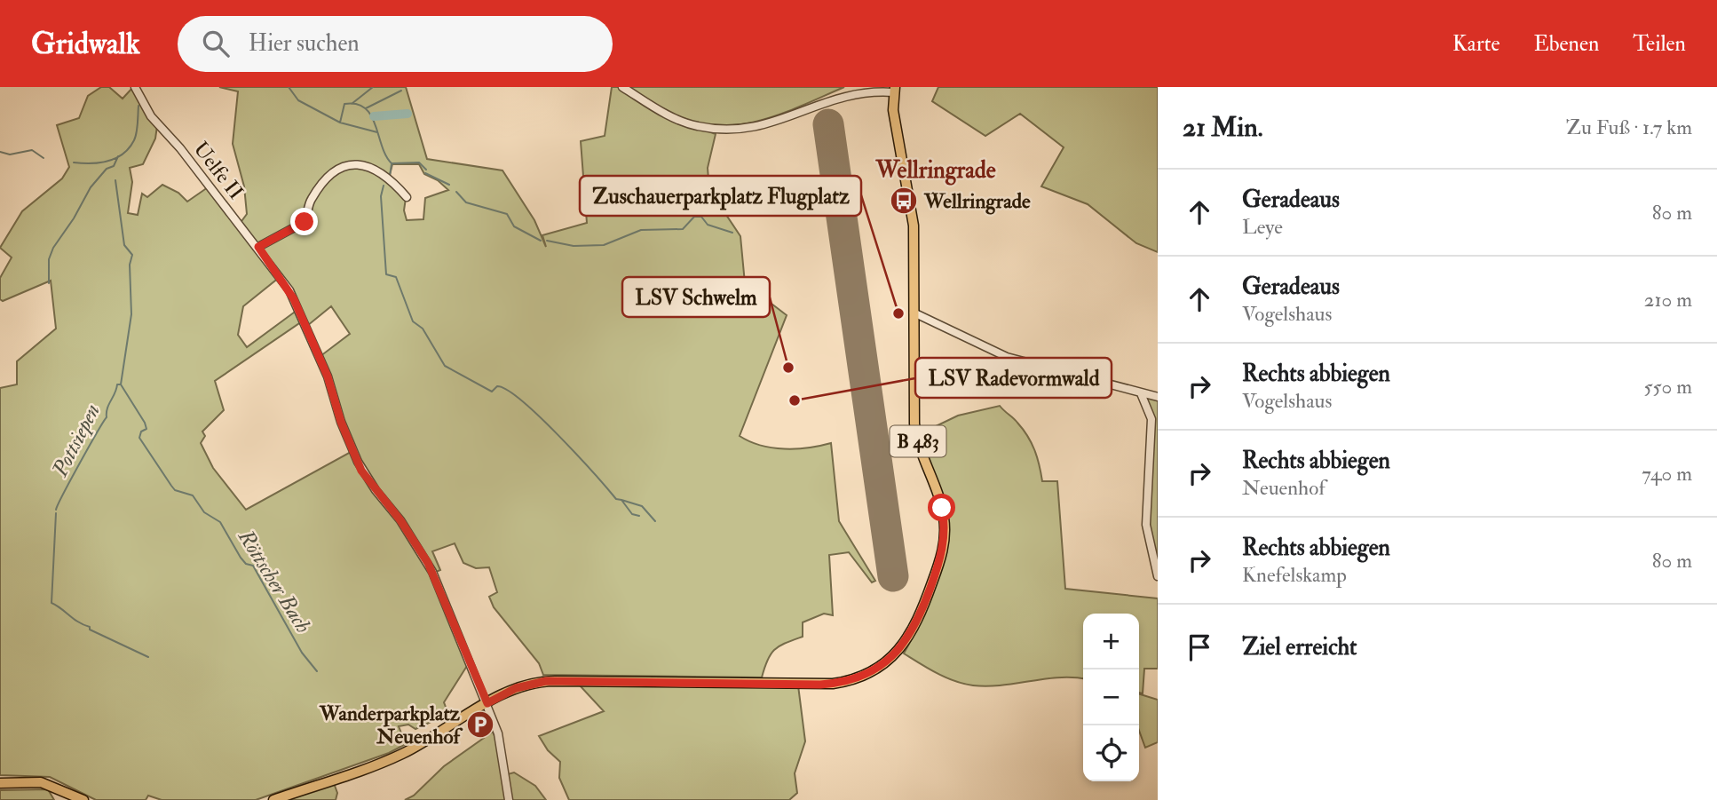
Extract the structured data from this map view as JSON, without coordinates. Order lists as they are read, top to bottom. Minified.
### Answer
{"streets":{"main road":["B 483"],"street":["Uelfe II"]},"crossings":[["Uelfe II","B 483"]],"districts":["Wellringrade"],"water":["Pottsiepen","Röttscher Bach"],"places":{"bus stop":["Wellringrade"],"other":["Zuschauerparkplatz Flugplatz","LSV Schwelm","LSV Radevormwald"],"parking":["Wanderparkplatz Neuenhof"]},"page":{"header":"Gridwalk","search":"Hier suchen","nav":["Karte","Ebenen","Teilen"],"heading":["21 Min.","Zu Fuß · 1.7 km"],"list":[["Geradeaus","Leye","80 m"],["Geradeaus","Vogelshaus","210 m"],["Rechts abbiegen","Vogelshaus","550 m"],["Rechts abbiegen","Neuenhof","740 m"],["Rechts abbiegen","Knefelskamp","80 m"],"Ziel erreicht"],"map_buttons":["+","−"]}}
